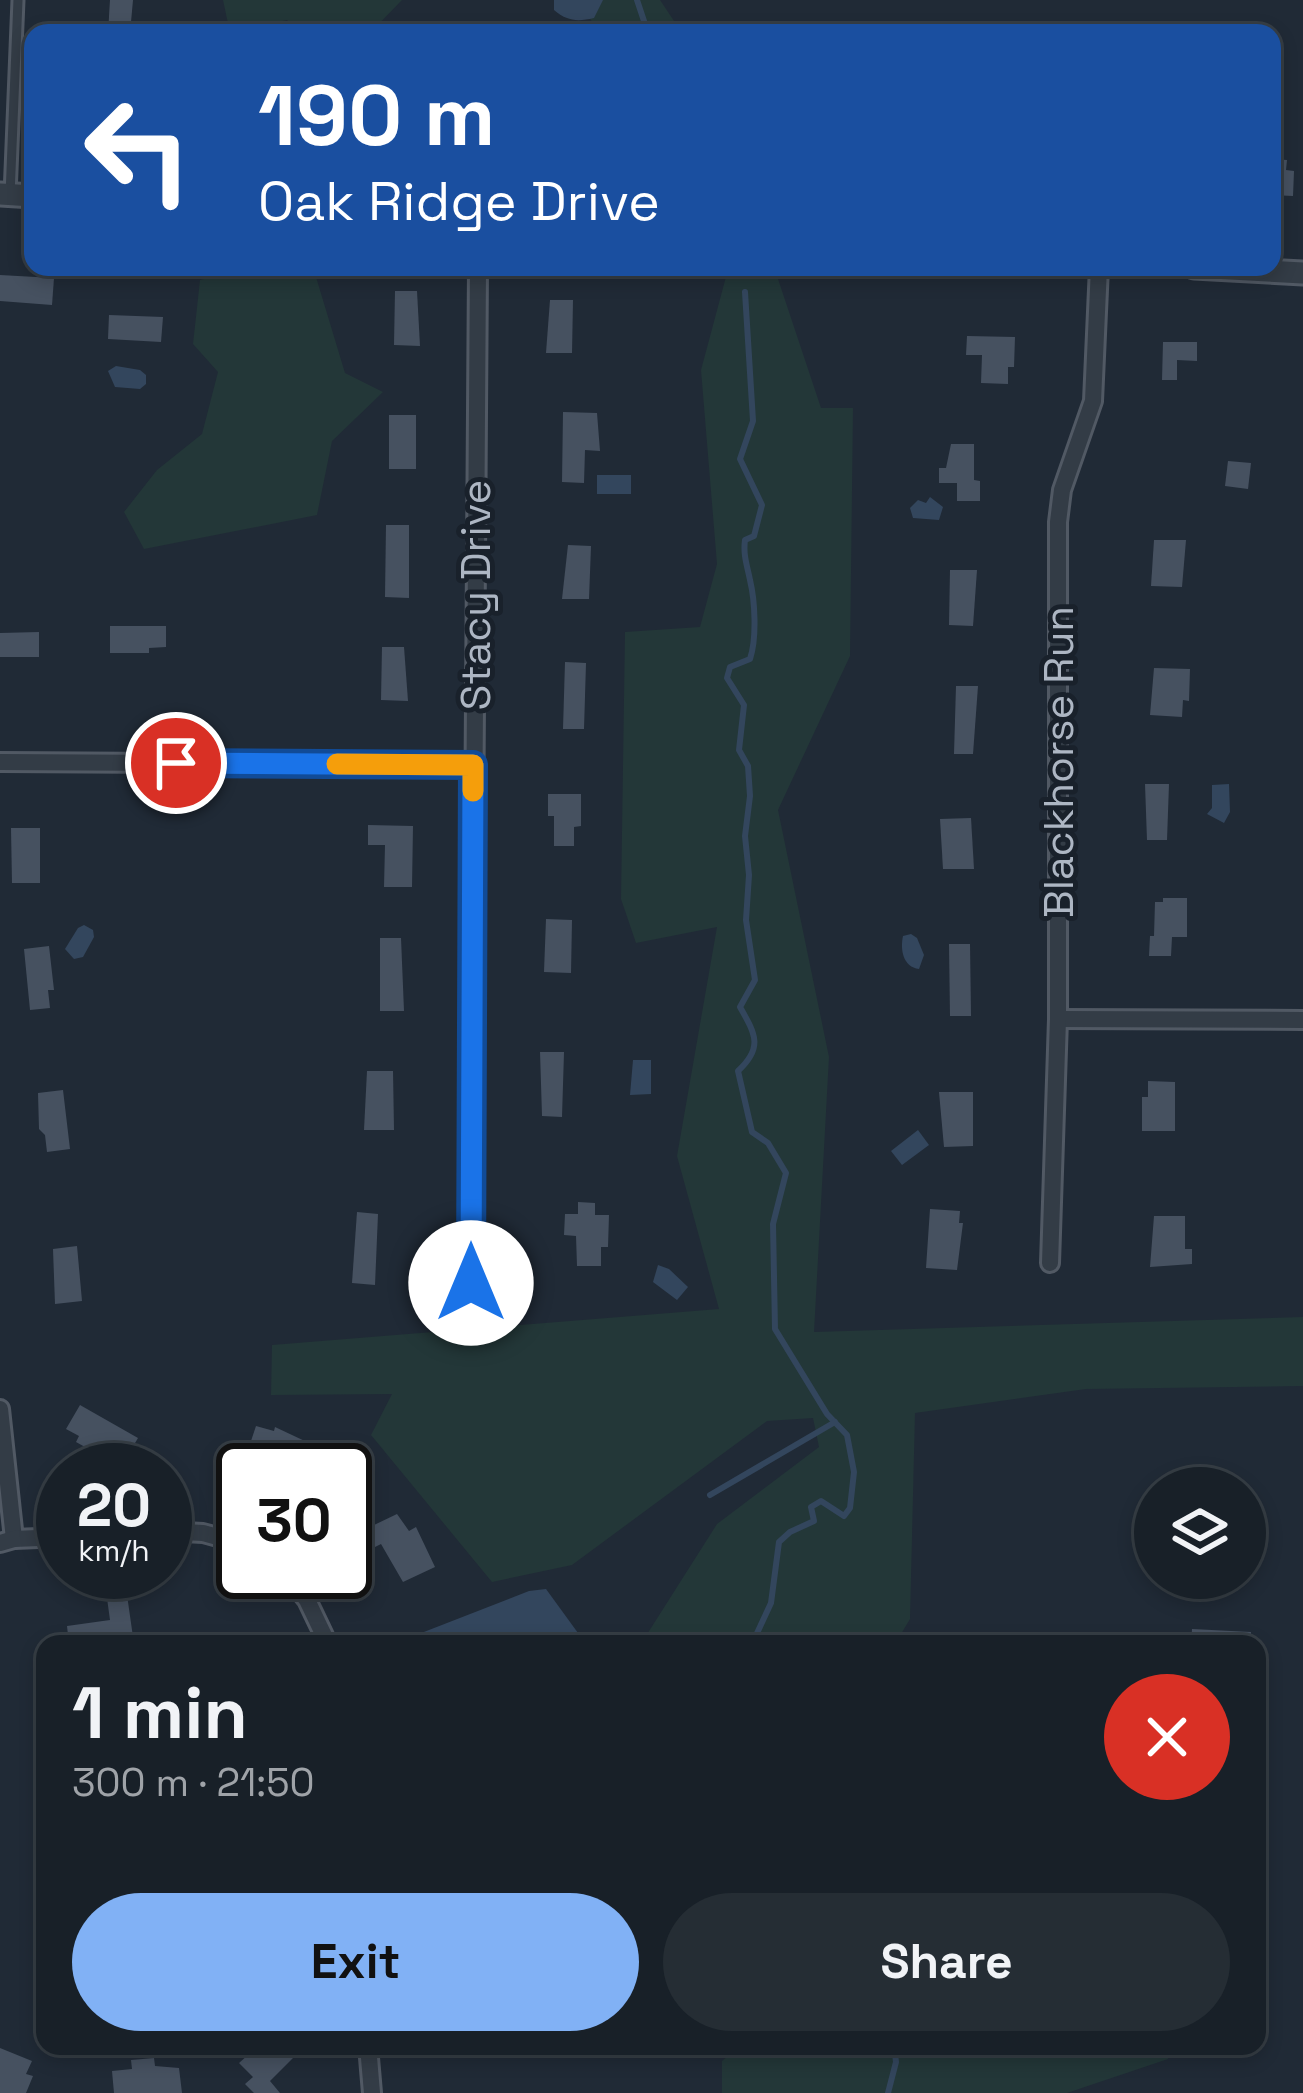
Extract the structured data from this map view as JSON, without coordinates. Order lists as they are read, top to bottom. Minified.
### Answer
{"streets":{"street":["Stacy Drive","Blackhorse Run"]},"page":{"turn":["190 m","Oak Ridge Drive"],"speed":"20 km/h","limit":"30","heading":["1 min","300 m · 21:50"],"buttons":["Exit","Share"]}}
